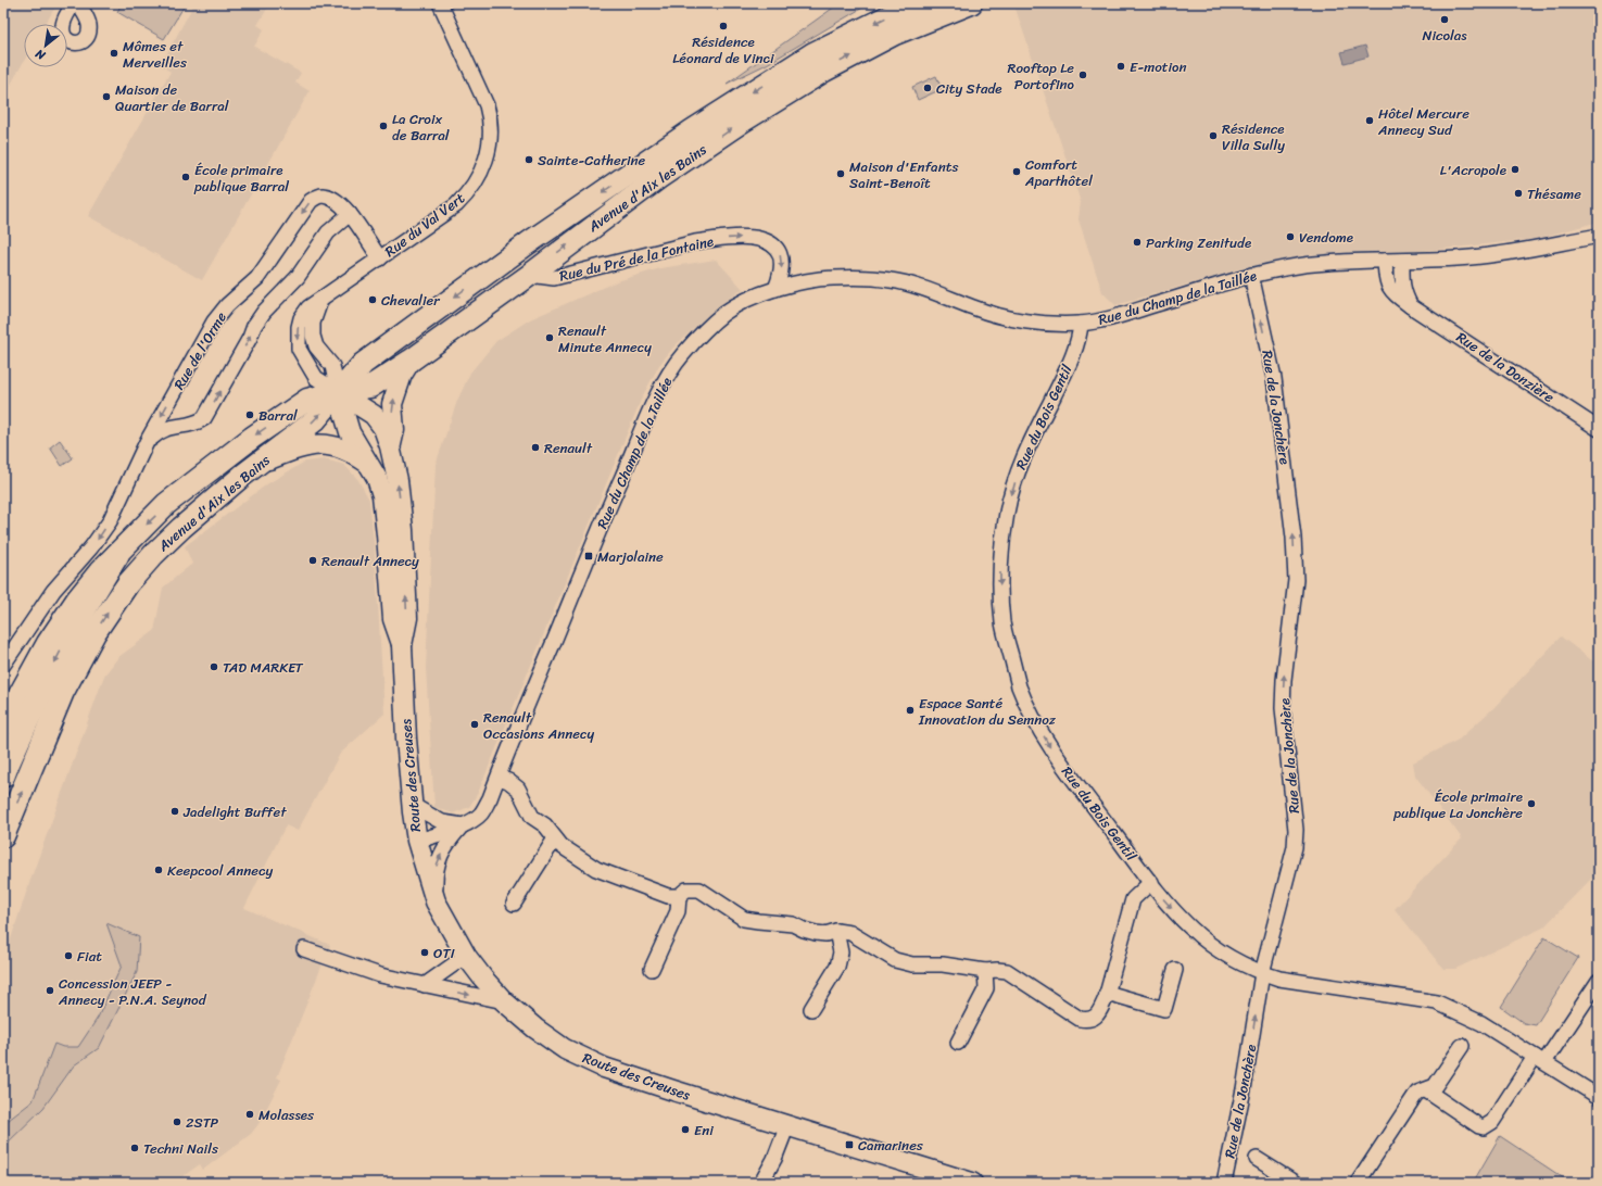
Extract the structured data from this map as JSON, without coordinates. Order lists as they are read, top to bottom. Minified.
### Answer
{"streets":{"main road":["Avenue d'Aix les Bains","Route des Creuses"],"street":["Rue du Val Vert","Rue du Pré de la Fontaine","Rue du Champ de la Taillée","Rue de l'Orme","Rue de la Donzière","Rue de la Jonchère","Rue du Bois Gentil"]},"crossings":[["Avenue d'Aix les Bains","Rue du Val Vert"],["Avenue d'Aix les Bains","Rue du Pré de la Fontaine"],["Avenue d'Aix les Bains","Route des Creuses"],["Rue du Val Vert","Rue de l'Orme"],["Rue du Val Vert","Route des Creuses"],["Rue du Pré de la Fontaine","Rue du Champ de la Taillée"],["Rue du Champ de la Taillée","Rue de la Donzière"],["Rue du Champ de la Taillée","Rue de la Jonchère"],["Rue du Champ de la Taillée","Rue du Bois Gentil"],["Rue du Champ de la Taillée","Route des Creuses"],["Rue de la Jonchère","Rue du Bois Gentil"]],"one_way":["Rue du Pré de la Fontaine","Rue de la Jonchère","Rue du Bois Gentil"],"places":{"other":["Nicolas","Résidence Léonard de Vinci","Mômes et Merveilles","E-motion","Rooftop Le Portofino","City Stade","Maison de Quartier de Barral","Hôtel Mercure Annecy Sud","La Croix de Barral","Résidence Villa Sully","Sainte-Catherine","L'Acropole","Comfort Aparthôtel","Maison d'Enfants Saint-Benoît","École primaire publique Barral","Thésame","Vendome","Parking Zenitude","Chevalier","Renault Minute Annecy","Barral","Renault","Renault Annecy","TAD MARKET","Espace Santé Innovation du Semnoz","Renault Occasions Annecy","École primaire publique La Jonchère","Jadelight Buffet","Keepcool Annecy","OTI","Fiat","Concession JEEP - Annecy - P.N.A. Seynod","Molasses","2STP","Eni","Techni Nails"],"transit":["Marjolaine","Camarines"]},"north":"bottom left"}
